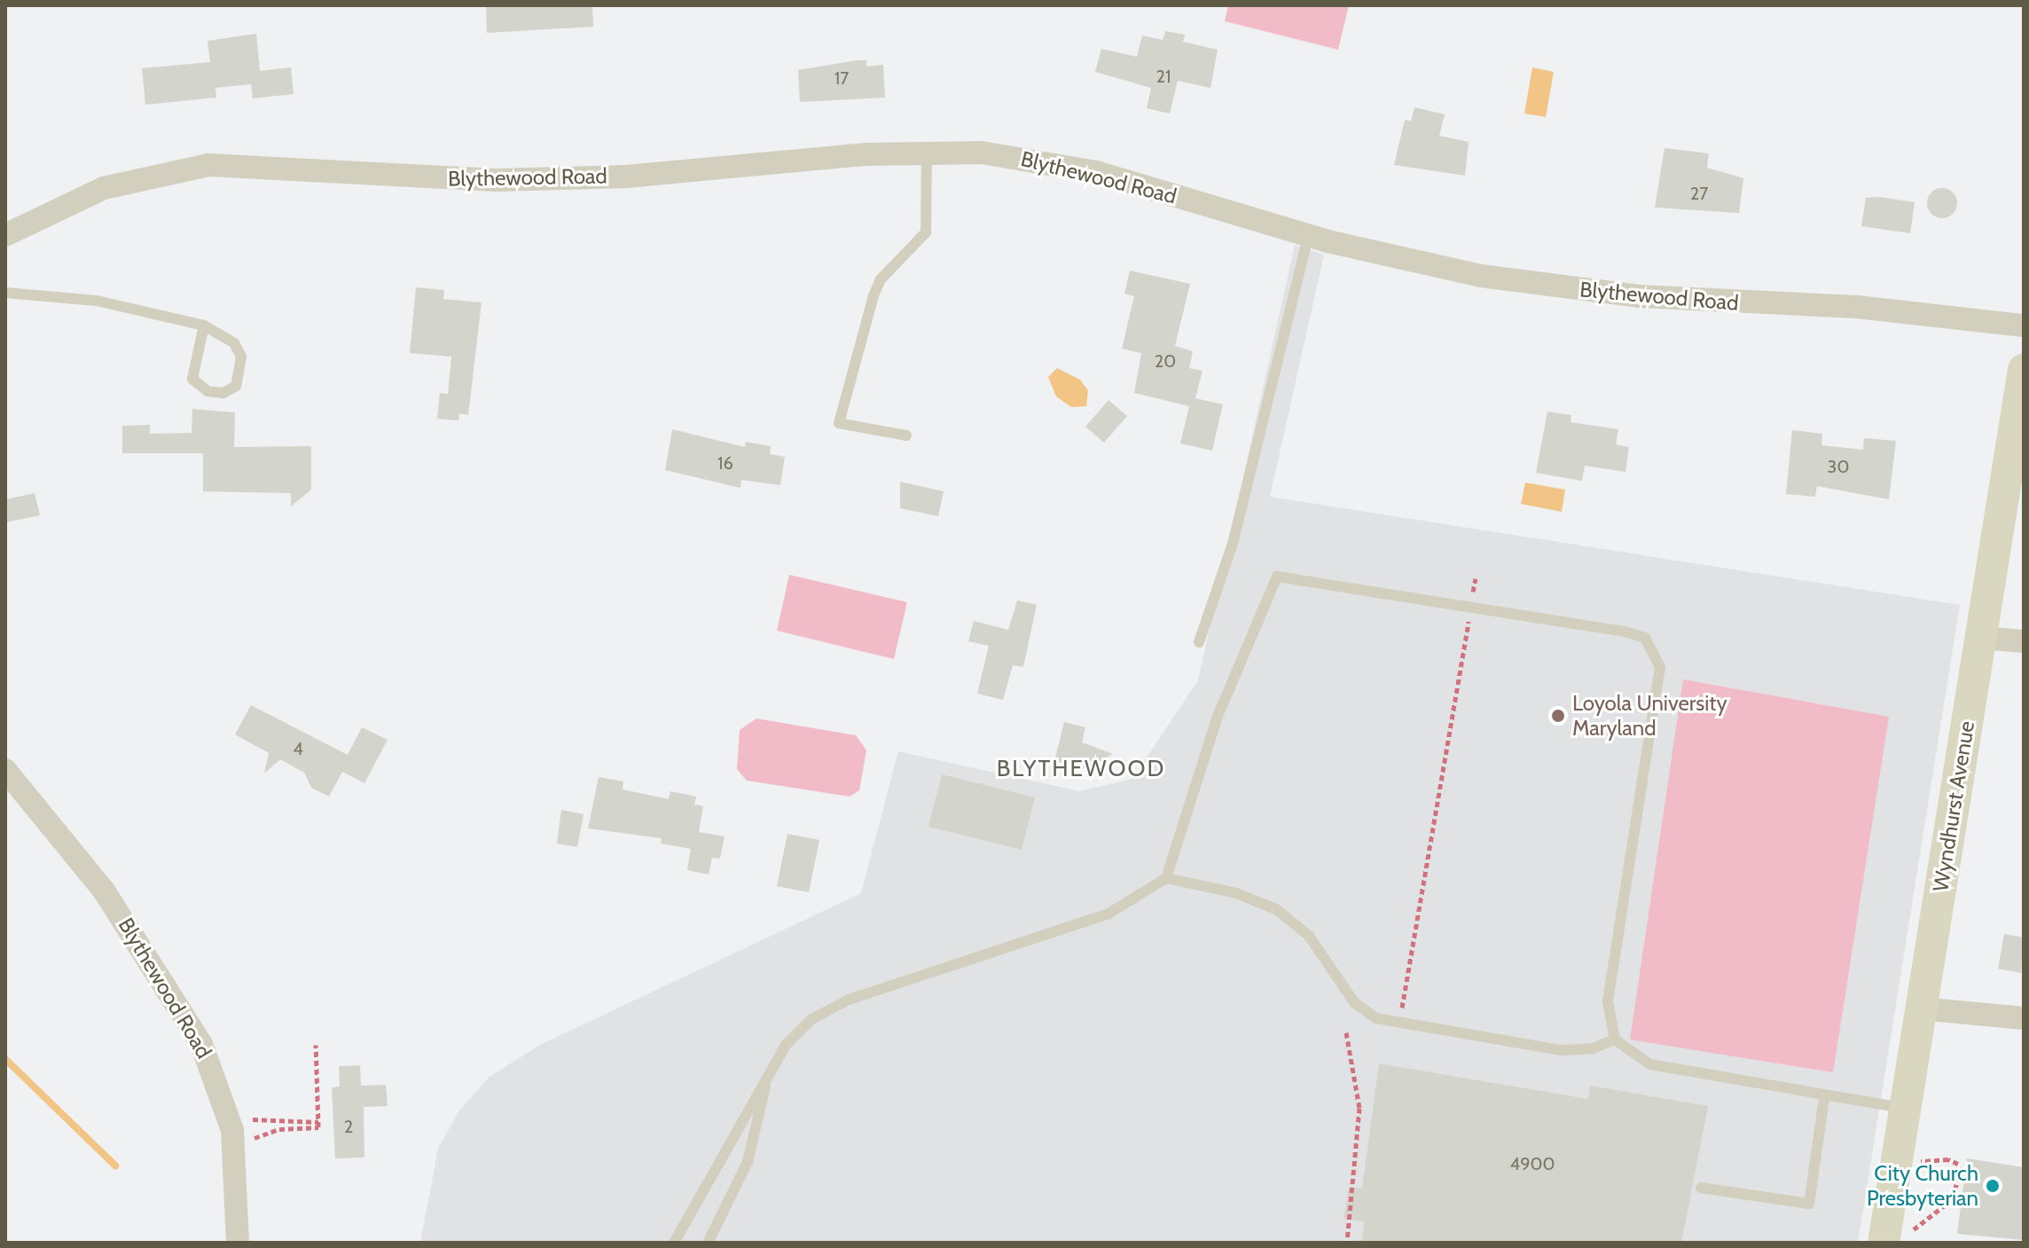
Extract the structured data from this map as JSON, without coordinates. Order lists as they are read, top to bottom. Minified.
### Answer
{"streets":{"street":["Blythewood Road","Wyndhurst Avenue"]},"districts":["BLYTHEWOOD"],"places":["Loyola University Maryland","City Church Presbyterian"],"house_numbers":["21","17","27","20","16","30","4","2","4900"]}
